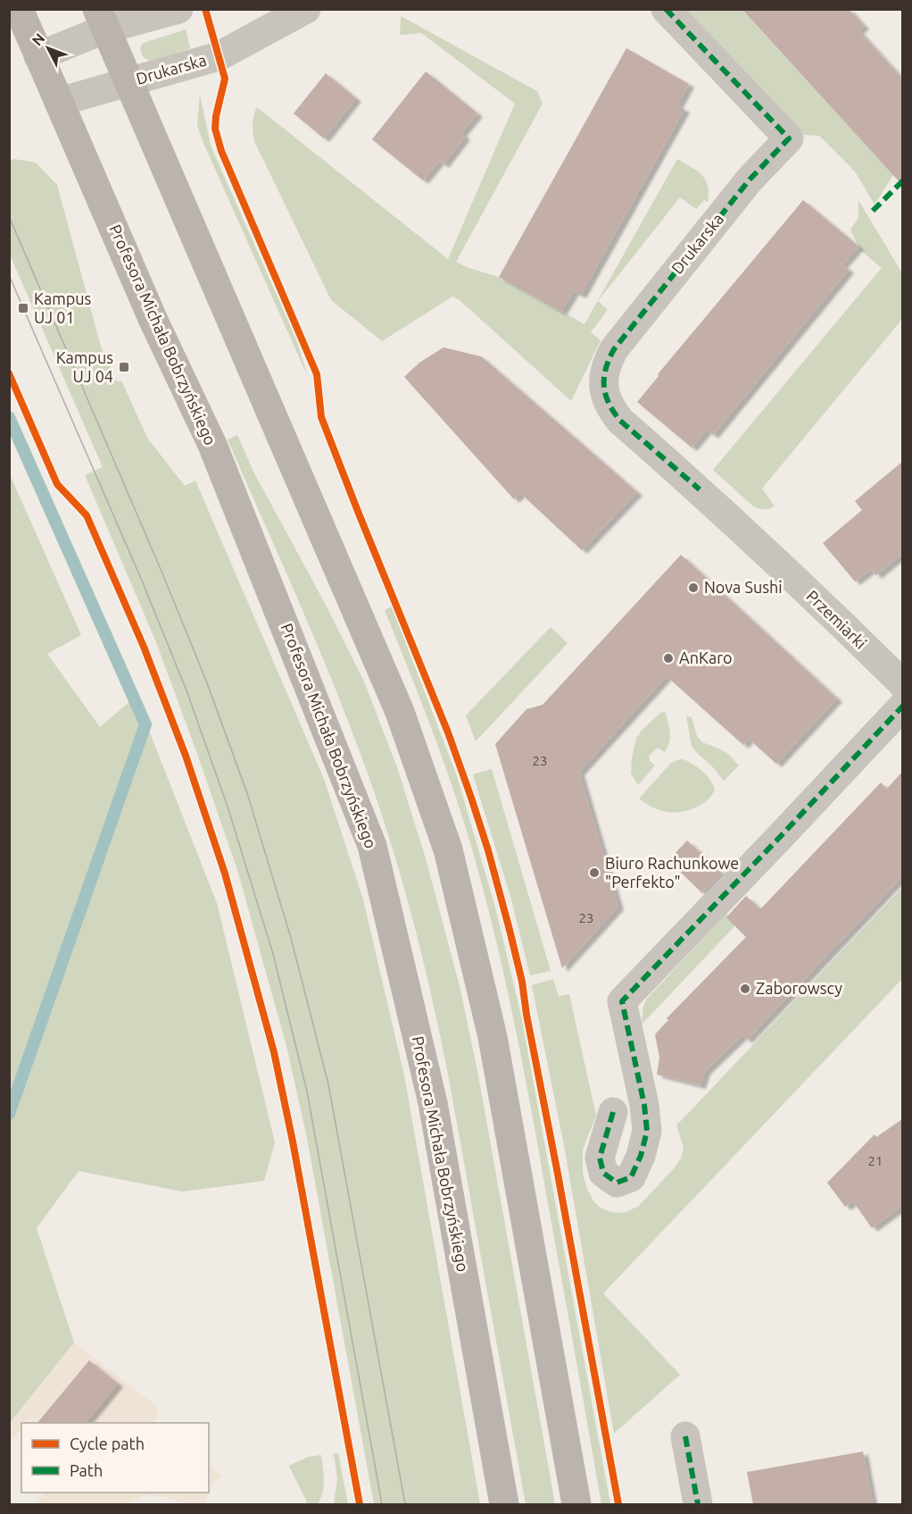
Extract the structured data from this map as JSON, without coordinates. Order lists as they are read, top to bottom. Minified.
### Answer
{"streets":{"main road":["Profesora Michała Bobrzyńskiego"],"street":["Drukarska","Przemiarki"]},"crossings":[["Drukarska","Profesora Michała Bobrzyńskiego"],["Drukarska","Przemiarki"]],"places":{"transit":["Kampus UJ 01","Kampus UJ 04"],"other":["Nova Sushi","AnKaro","Biuro Rachunkowe \"Perfekto\"","Zaborowscy"]},"house_numbers":["23","23","21"],"legend":["Cycle path","Path"],"north":"top left"}
